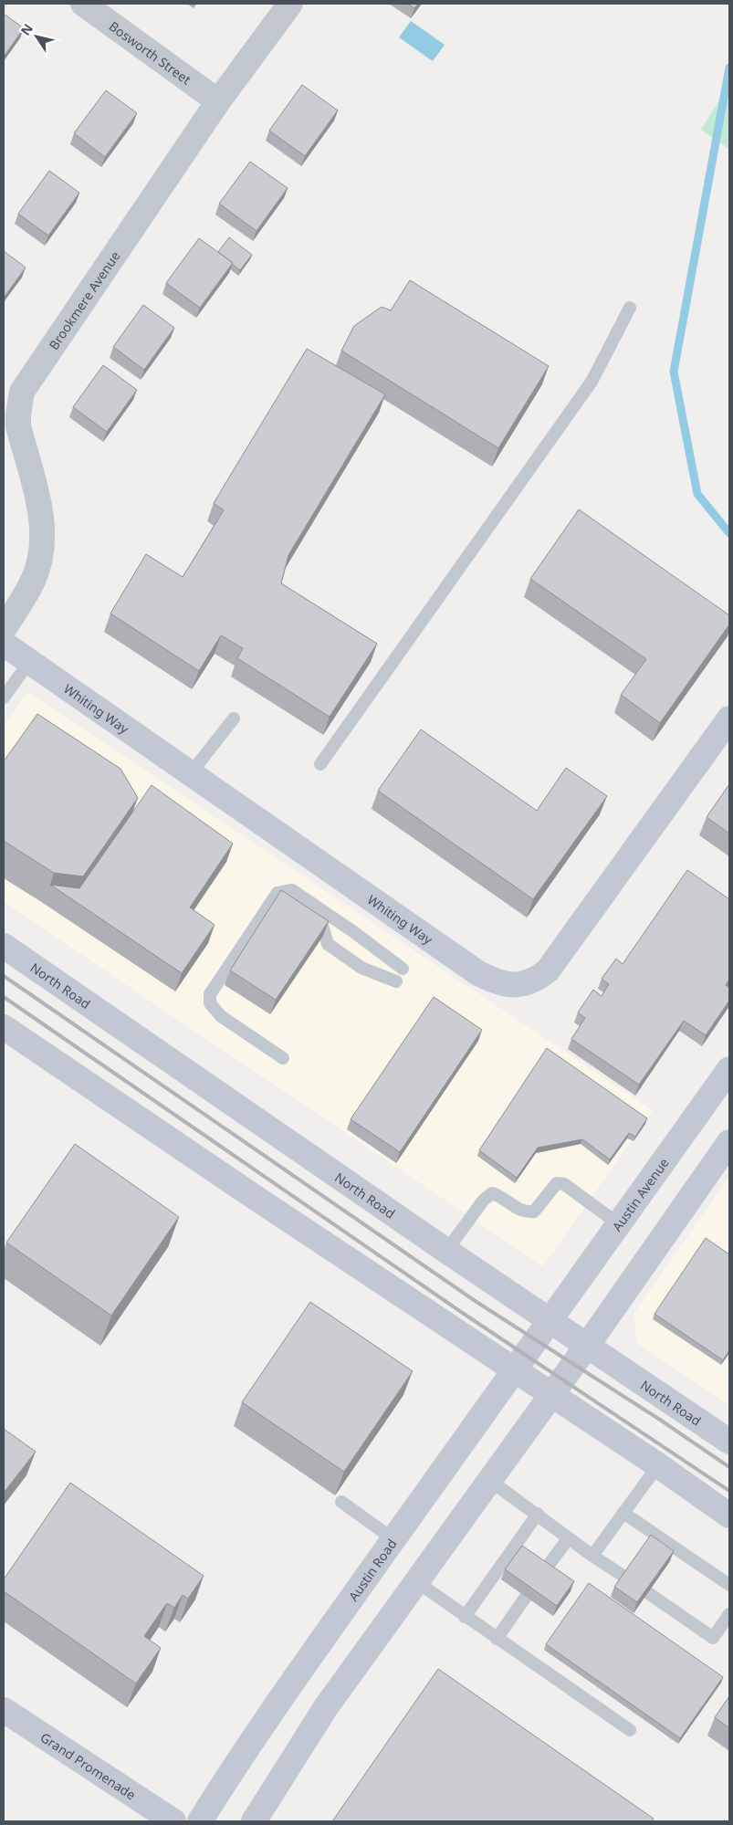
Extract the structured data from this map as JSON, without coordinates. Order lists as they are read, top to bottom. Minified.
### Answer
{"streets":{"main road":["Whiting Way","North Road","Austin Avenue","Austin Road","Grand Promenade"],"street":["Bosworth Street","Brookmere Avenue"]},"crossings":[["Bosworth Street","Brookmere Avenue"],["North Road","Austin Avenue"],["North Road","Austin Road"],["Austin Avenue","Austin Road"]],"north":"top left"}
